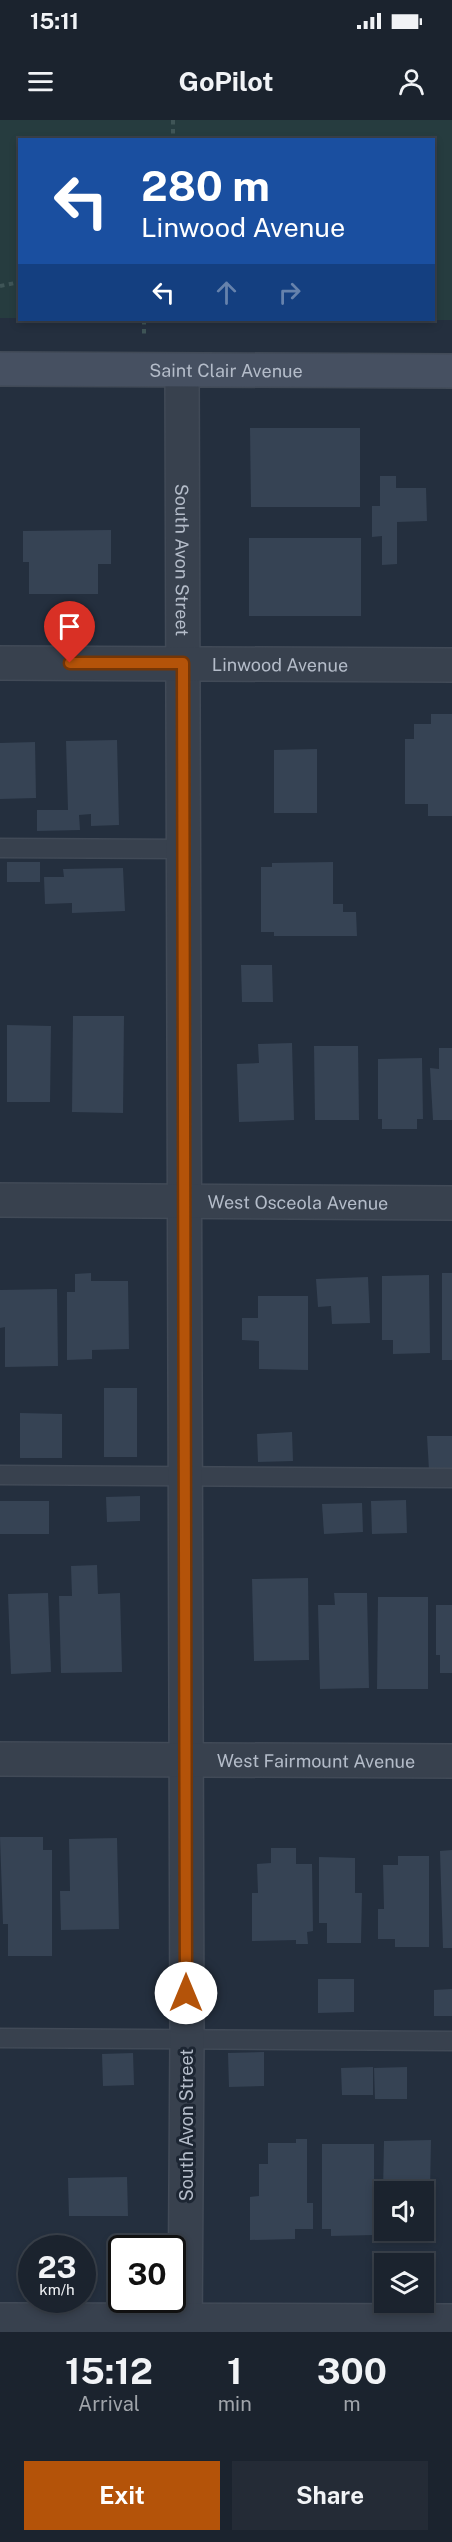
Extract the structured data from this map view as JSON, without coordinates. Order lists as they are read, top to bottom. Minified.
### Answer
{"streets":{"street":["Saint Clair Avenue","South Avon Street","Linwood Avenue","West Osceola Avenue","West Fairmount Avenue"]},"crossings":[["Saint Clair Avenue","South Avon Street"],["South Avon Street","Linwood Avenue"],["South Avon Street","West Osceola Avenue"],["South Avon Street","West Fairmount Avenue"]],"page":{"status":"15:11","header":"GoPilot","turn":["280 m","Linwood Avenue"],"speed":"23 km/h","limit":"30","eta":["15:12","Arrival","1","min","300","m"],"buttons":["Exit","Share"]}}
